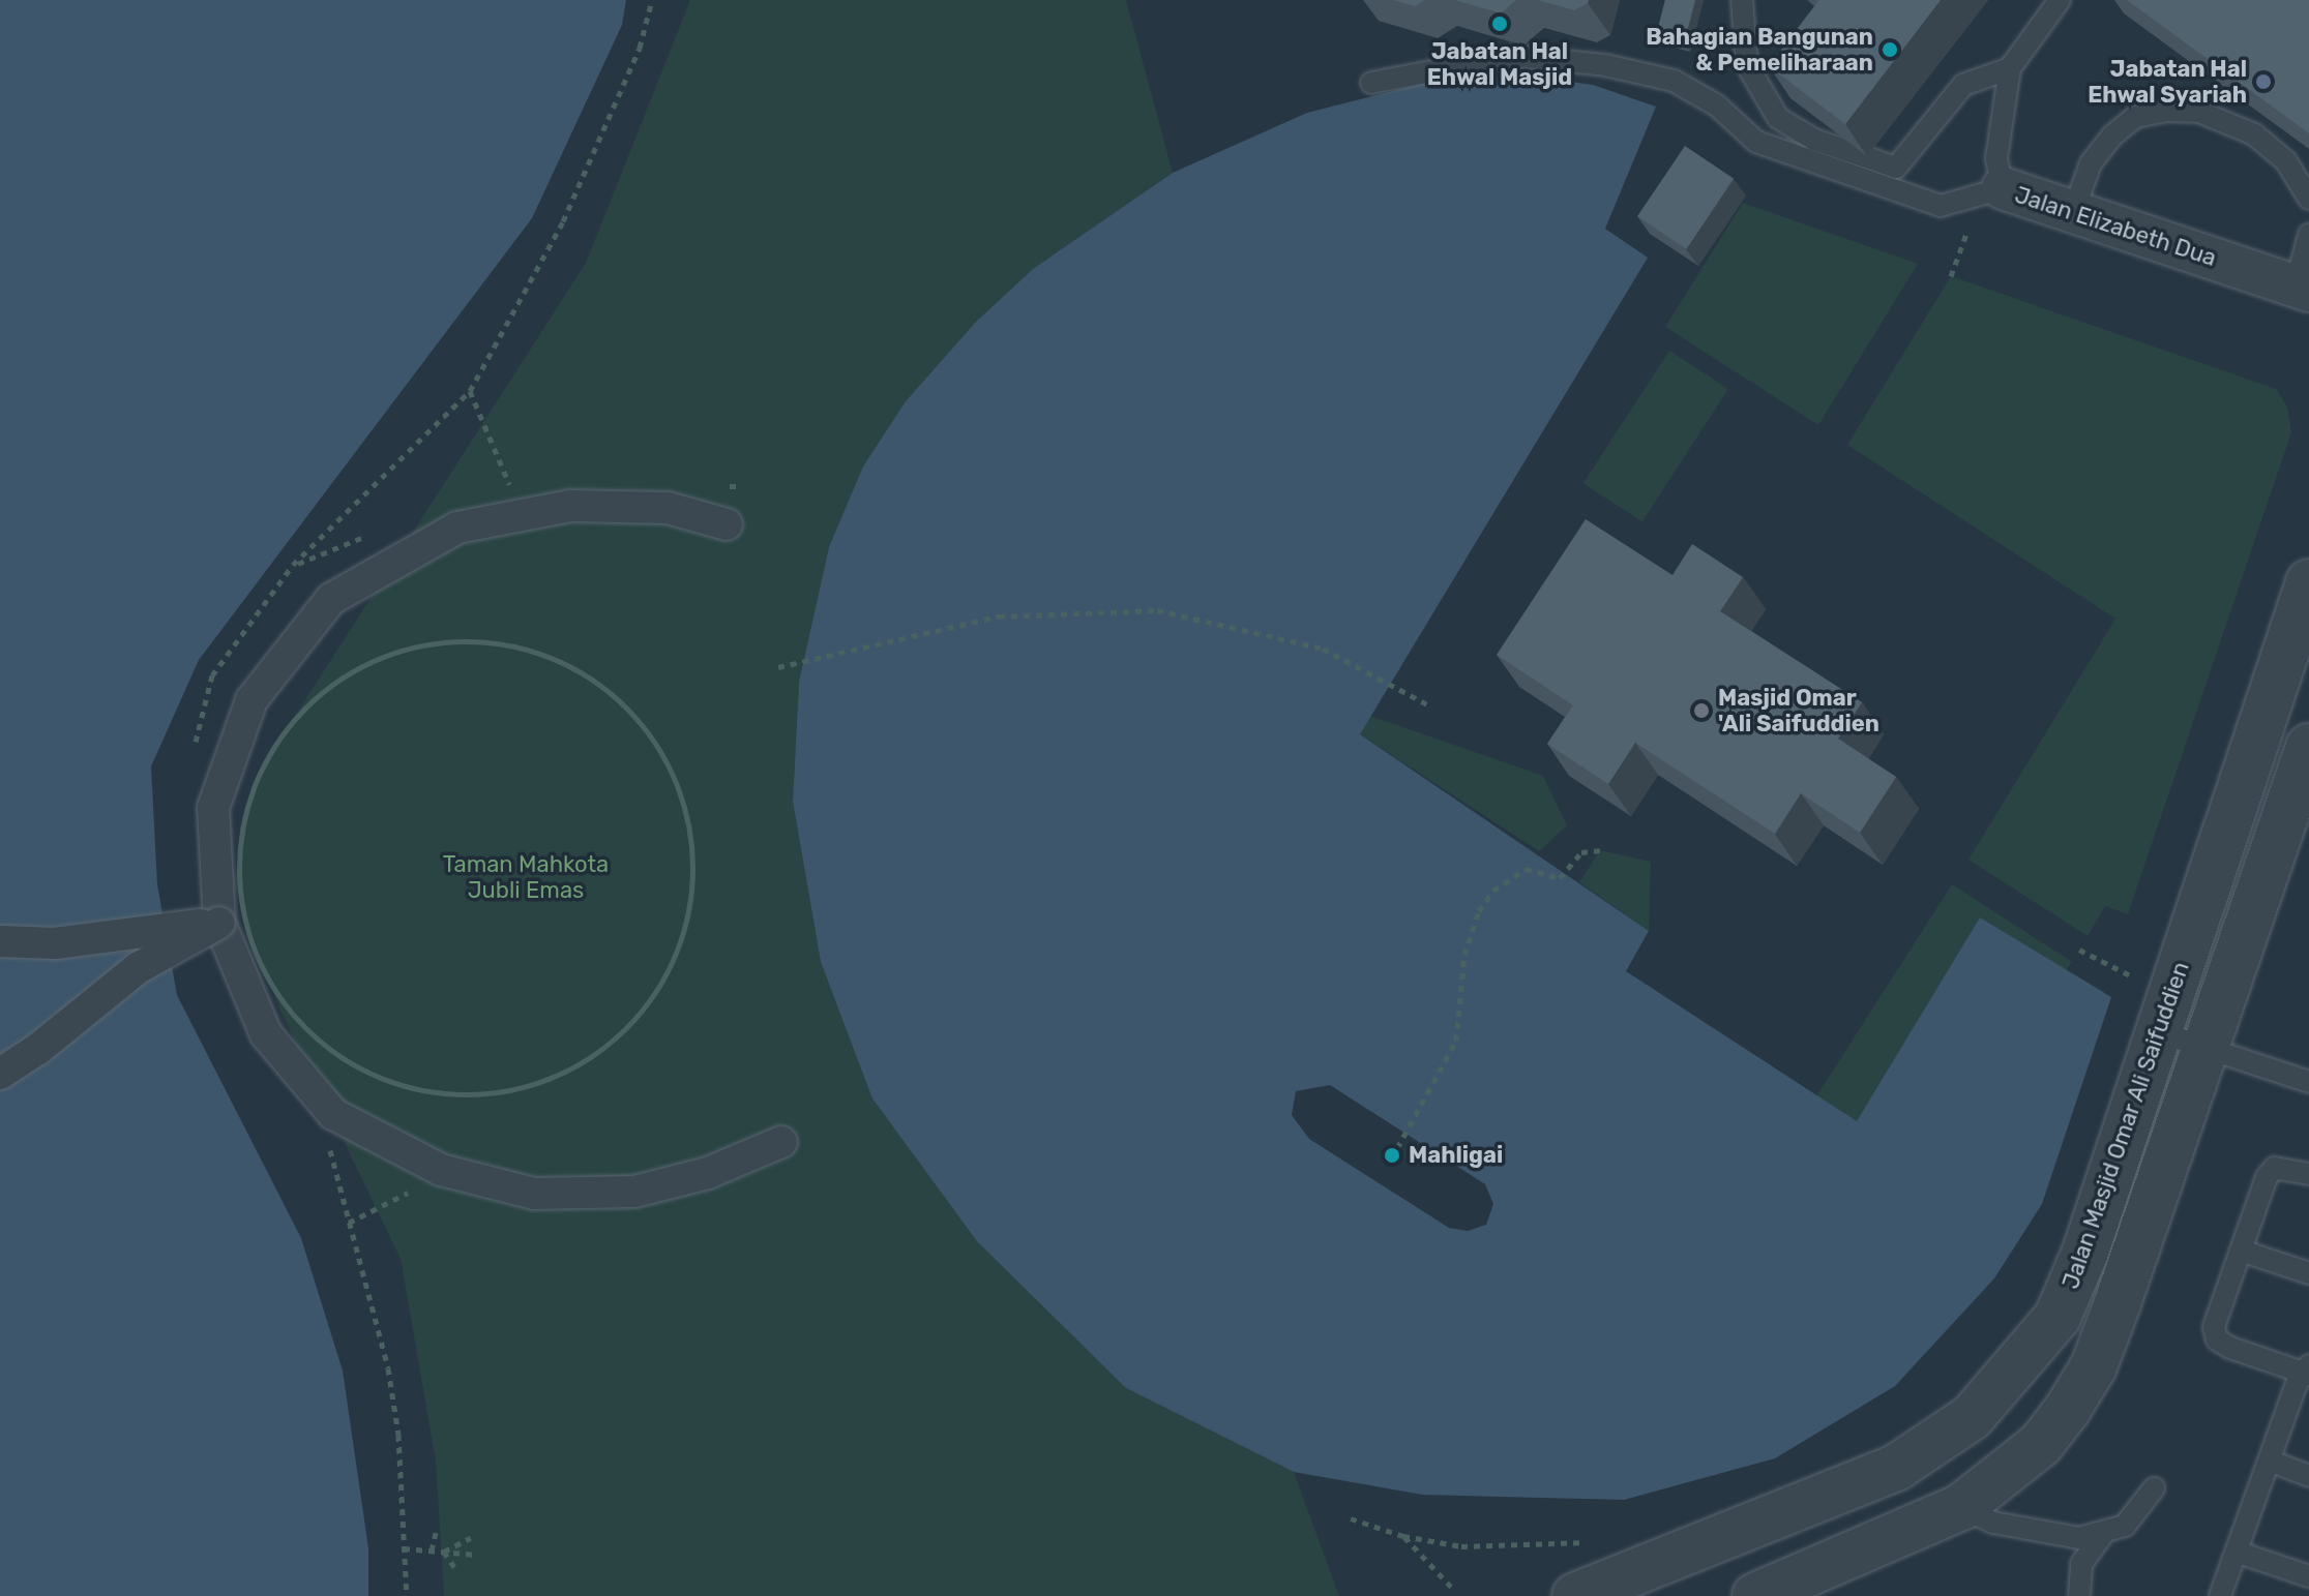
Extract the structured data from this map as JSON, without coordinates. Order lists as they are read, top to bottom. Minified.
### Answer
{"streets":{"street":["Jalan Elizabeth Dua","Jalan Masjid Omar Ali Saifuddien"]},"parks":["Taman Mahkota Jubli Emas"],"places":["Jabatan Hal Ehwal Masjid","Bahagian Bangunan & Pemeliharaan","Jabatan Hal Ehwal Syariah","Masjid Omar 'Ali Saifuddien","Mahligai"]}
